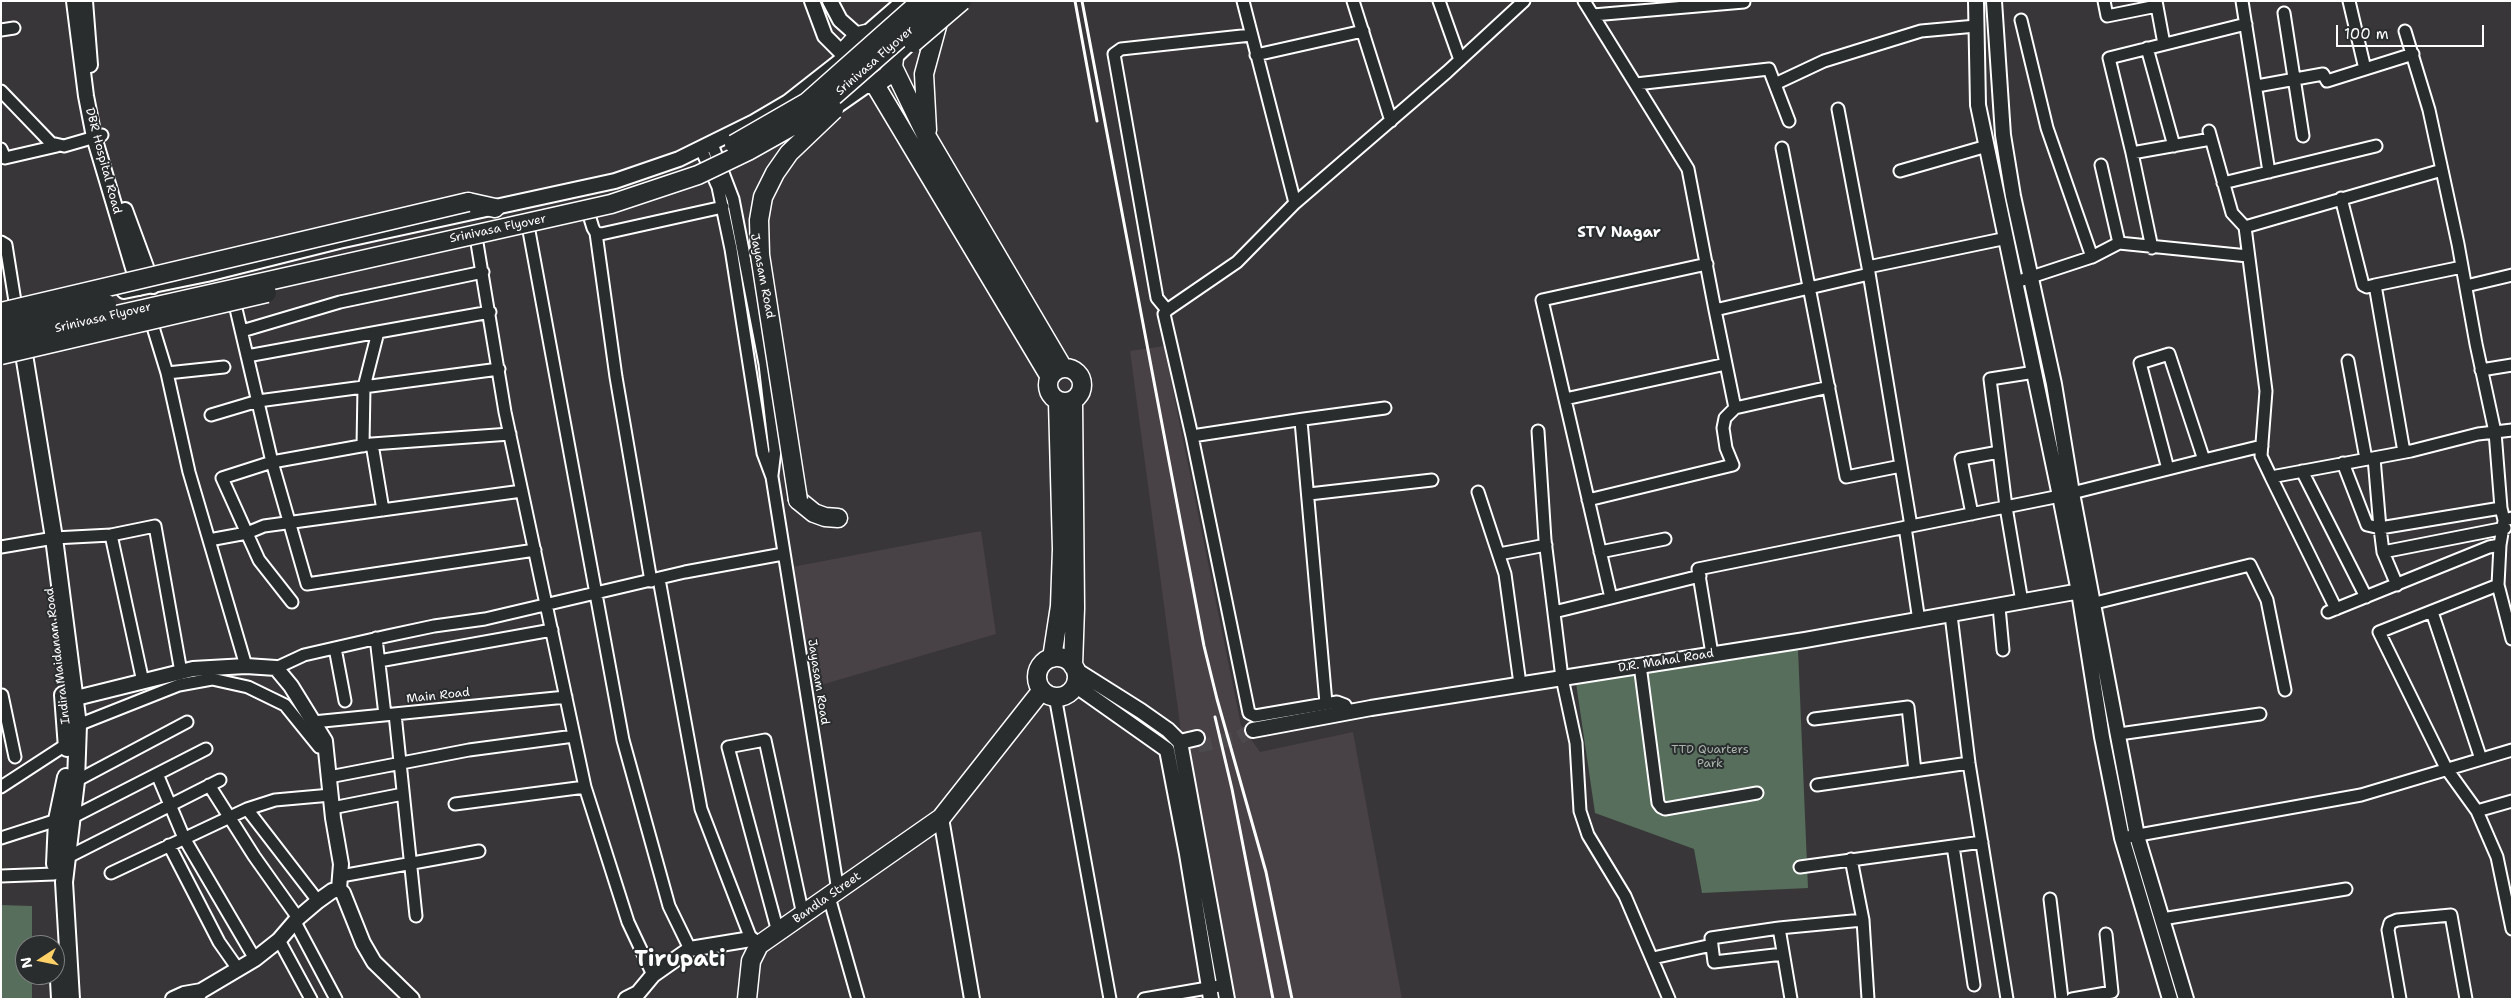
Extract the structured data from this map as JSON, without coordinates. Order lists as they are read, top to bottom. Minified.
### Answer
{"streets":{"main road":["Srinivasa Flyover","Indira Maidanam Road","Bandla Street"],"street":["DBR Hospital Road","Jayasam Road","D.R. Mahal Road","Main Road"]},"crossings":[["Srinivasa Flyover","Indira Maidanam Road"],["Jayasam Road","Bandla Street"]],"districts":["STV Nagar","Tirupati"],"parks":["TTD Quarters Park"],"scale_bar":"100 m","north":"left"}
